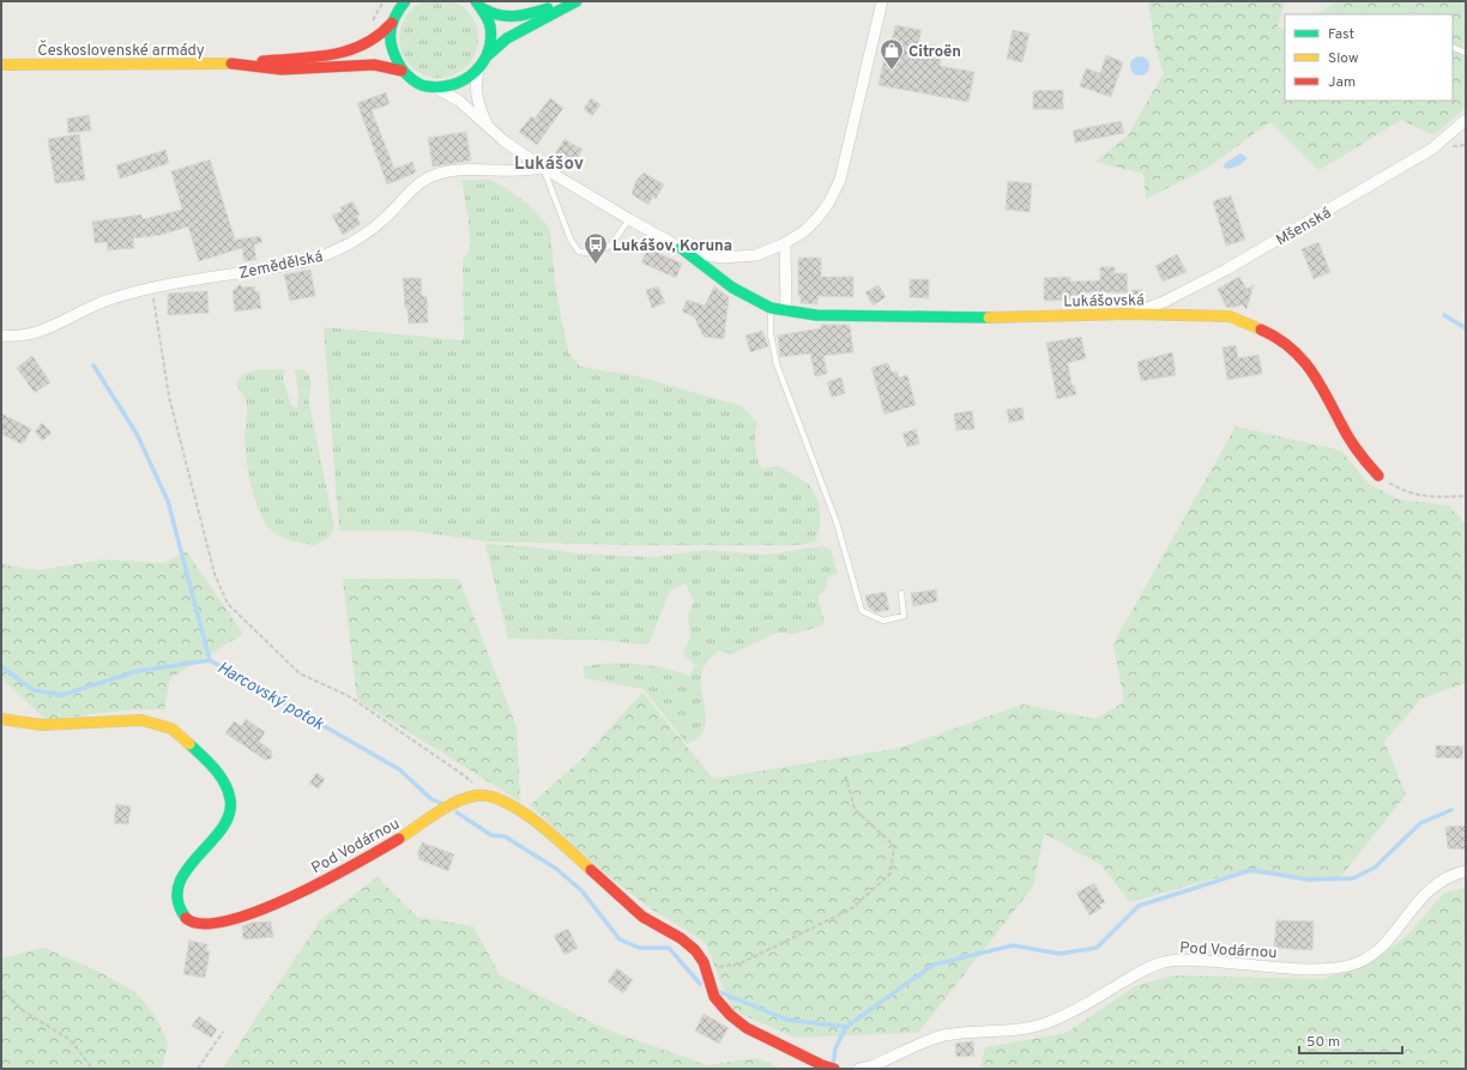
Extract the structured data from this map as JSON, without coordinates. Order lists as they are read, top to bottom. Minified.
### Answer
{"streets":{"street":["Československé armády","Mšenská","Zemědělská","Lukášovská","Pod Vodárnou"]},"crossings":[["Československé armády","Zemědělská"],["Československé armády","Lukášovská"],["Mšenská","Lukášovská"]],"districts":["Lukášov"],"water":["Harcovský potok"],"places":{"shop":["Citroën"],"bus stop":["Lukášov, Koruna"]},"legend":["Fast","Slow","Jam"],"scale_bar":"50 m"}
